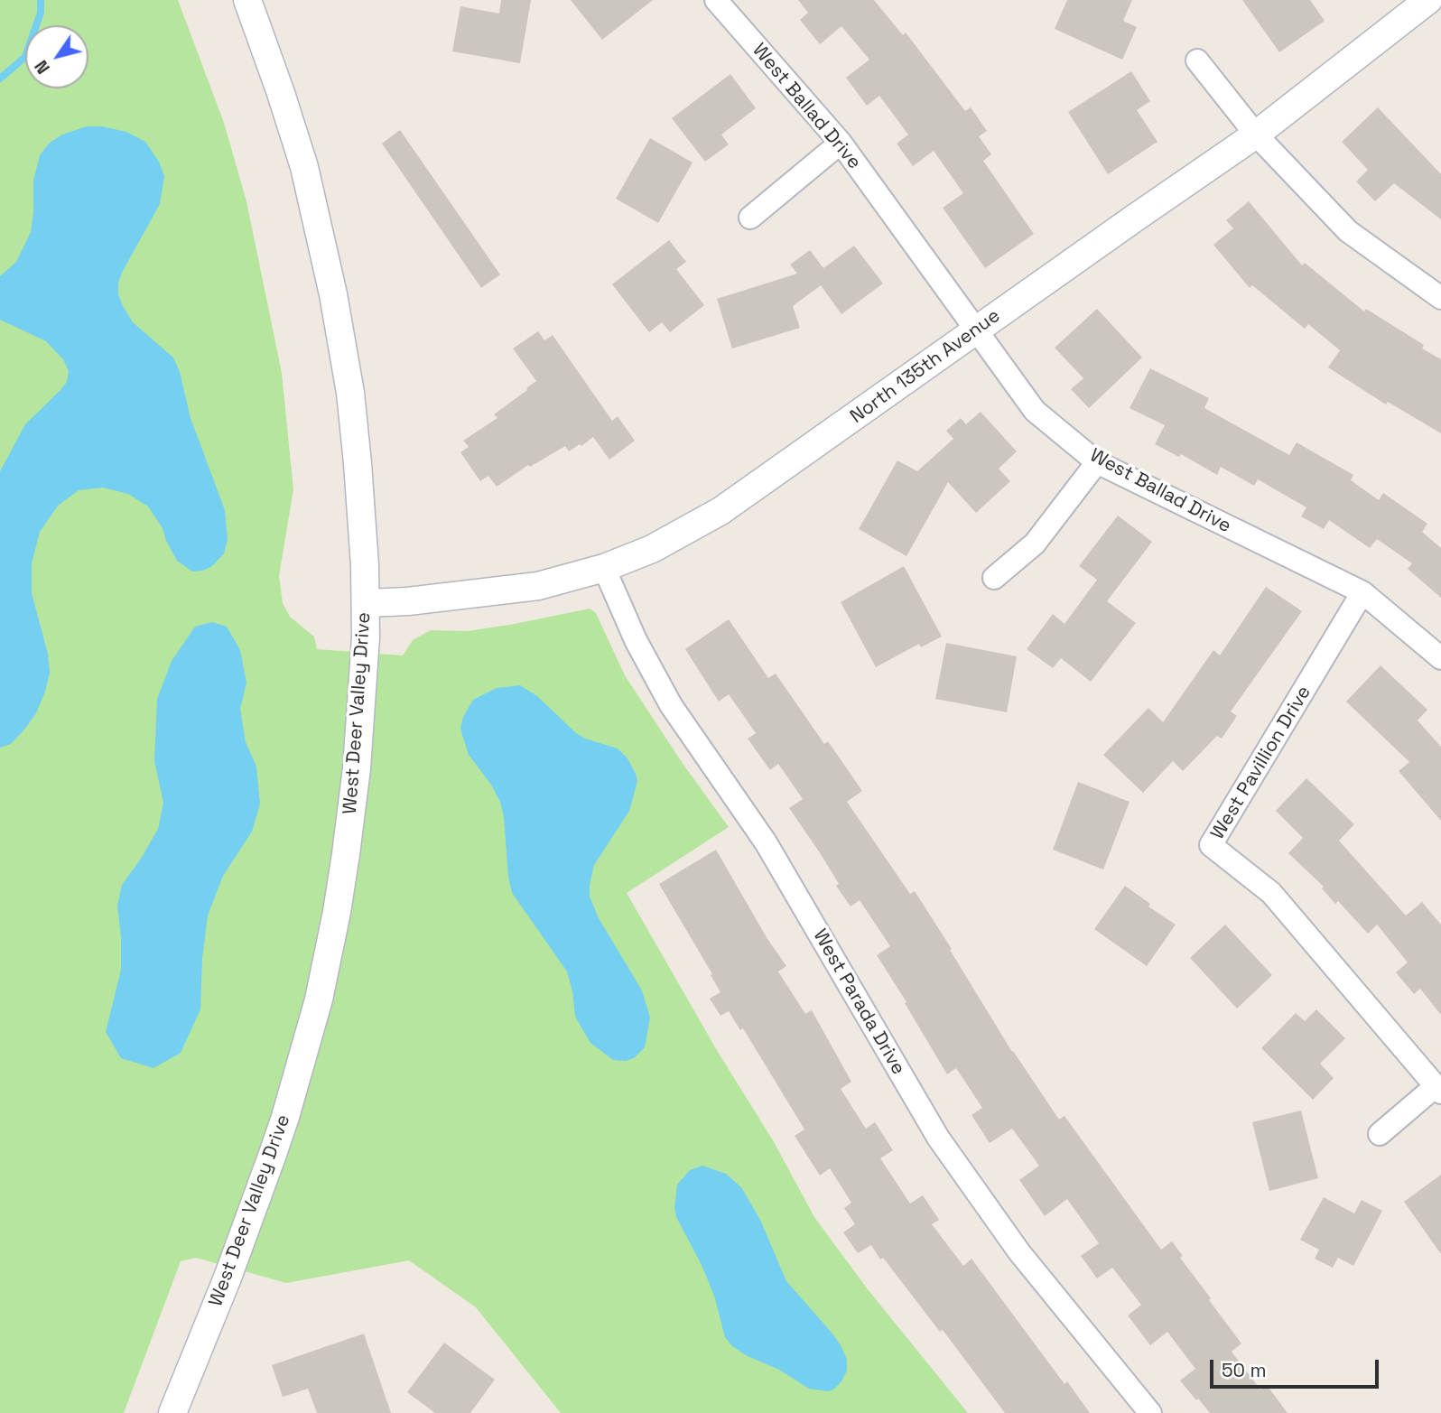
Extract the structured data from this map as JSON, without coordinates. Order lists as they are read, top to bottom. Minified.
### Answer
{"streets":{"street":["West Ballad Drive","North 135th Avenue","West Deer Valley Drive","West Pavillion Drive","West Parada Drive"]},"crossings":[["West Ballad Drive","North 135th Avenue"],["West Ballad Drive","West Pavillion Drive"],["North 135th Avenue","West Deer Valley Drive"],["North 135th Avenue","West Parada Drive"]],"scale_bar":"50 m","north":"bottom left"}
